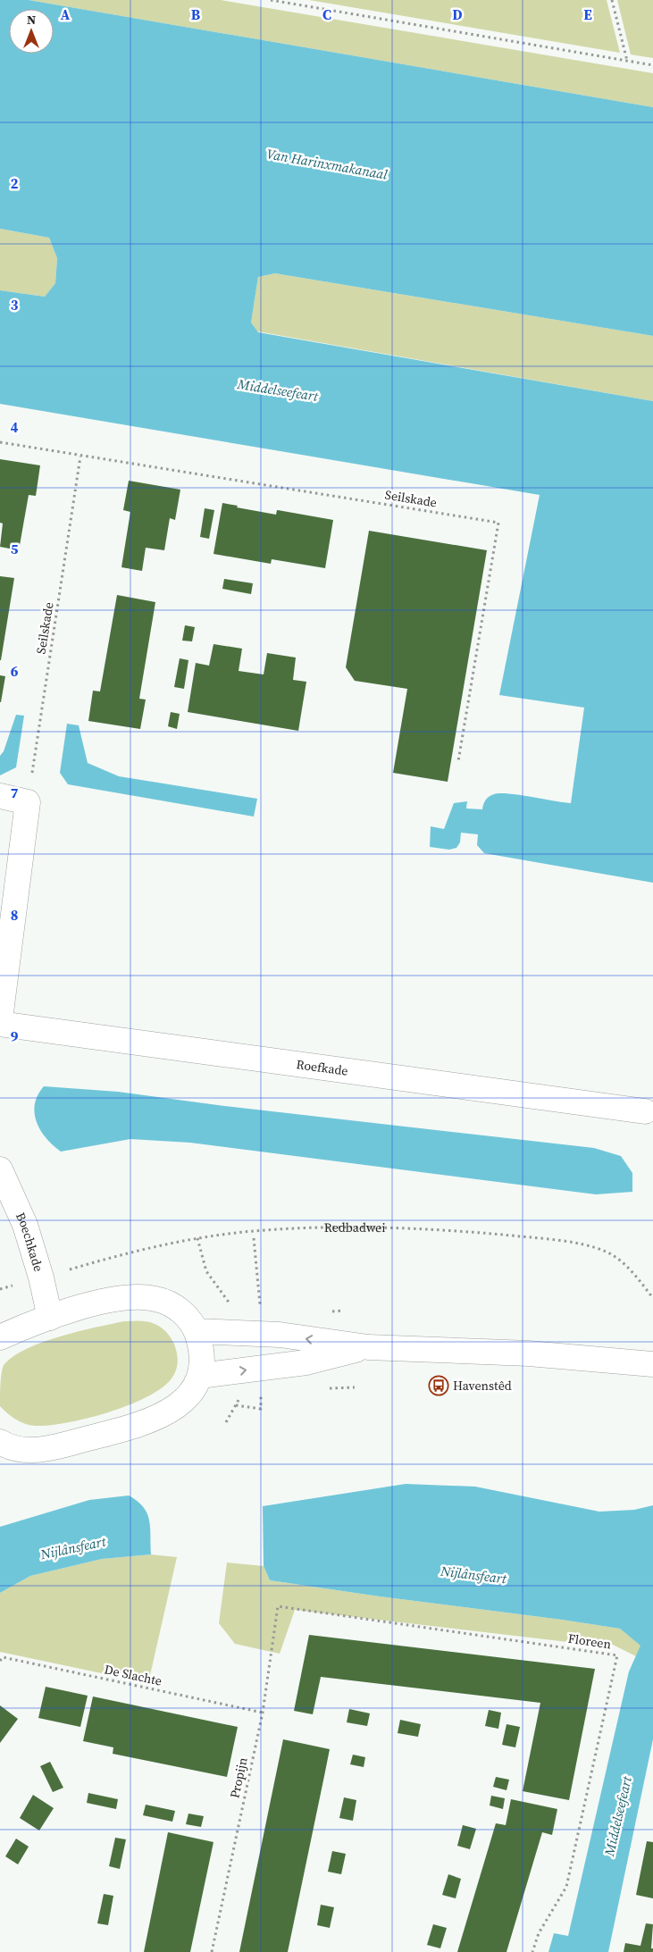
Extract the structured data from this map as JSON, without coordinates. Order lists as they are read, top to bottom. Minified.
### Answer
{"streets":{"street":["Roefkade","Boechkade"],"path":["Seilskade","Redbadwei","Floreen","De Slachte","Propijn"]},"crossings":[["Redbadwei","Boechkade"],["Floreen","Propijn"],["De Slachte","Propijn"]],"water":["Van Harinxmakanaal","Middelseefeart","Nijlânsfeart"],"places":{"bus stop":["Havenstêd"]},"north":"top","grid":{"columns":["A","B","C","D","E"],"rows":["2","3","4","5","6","7","8","9"]}}
